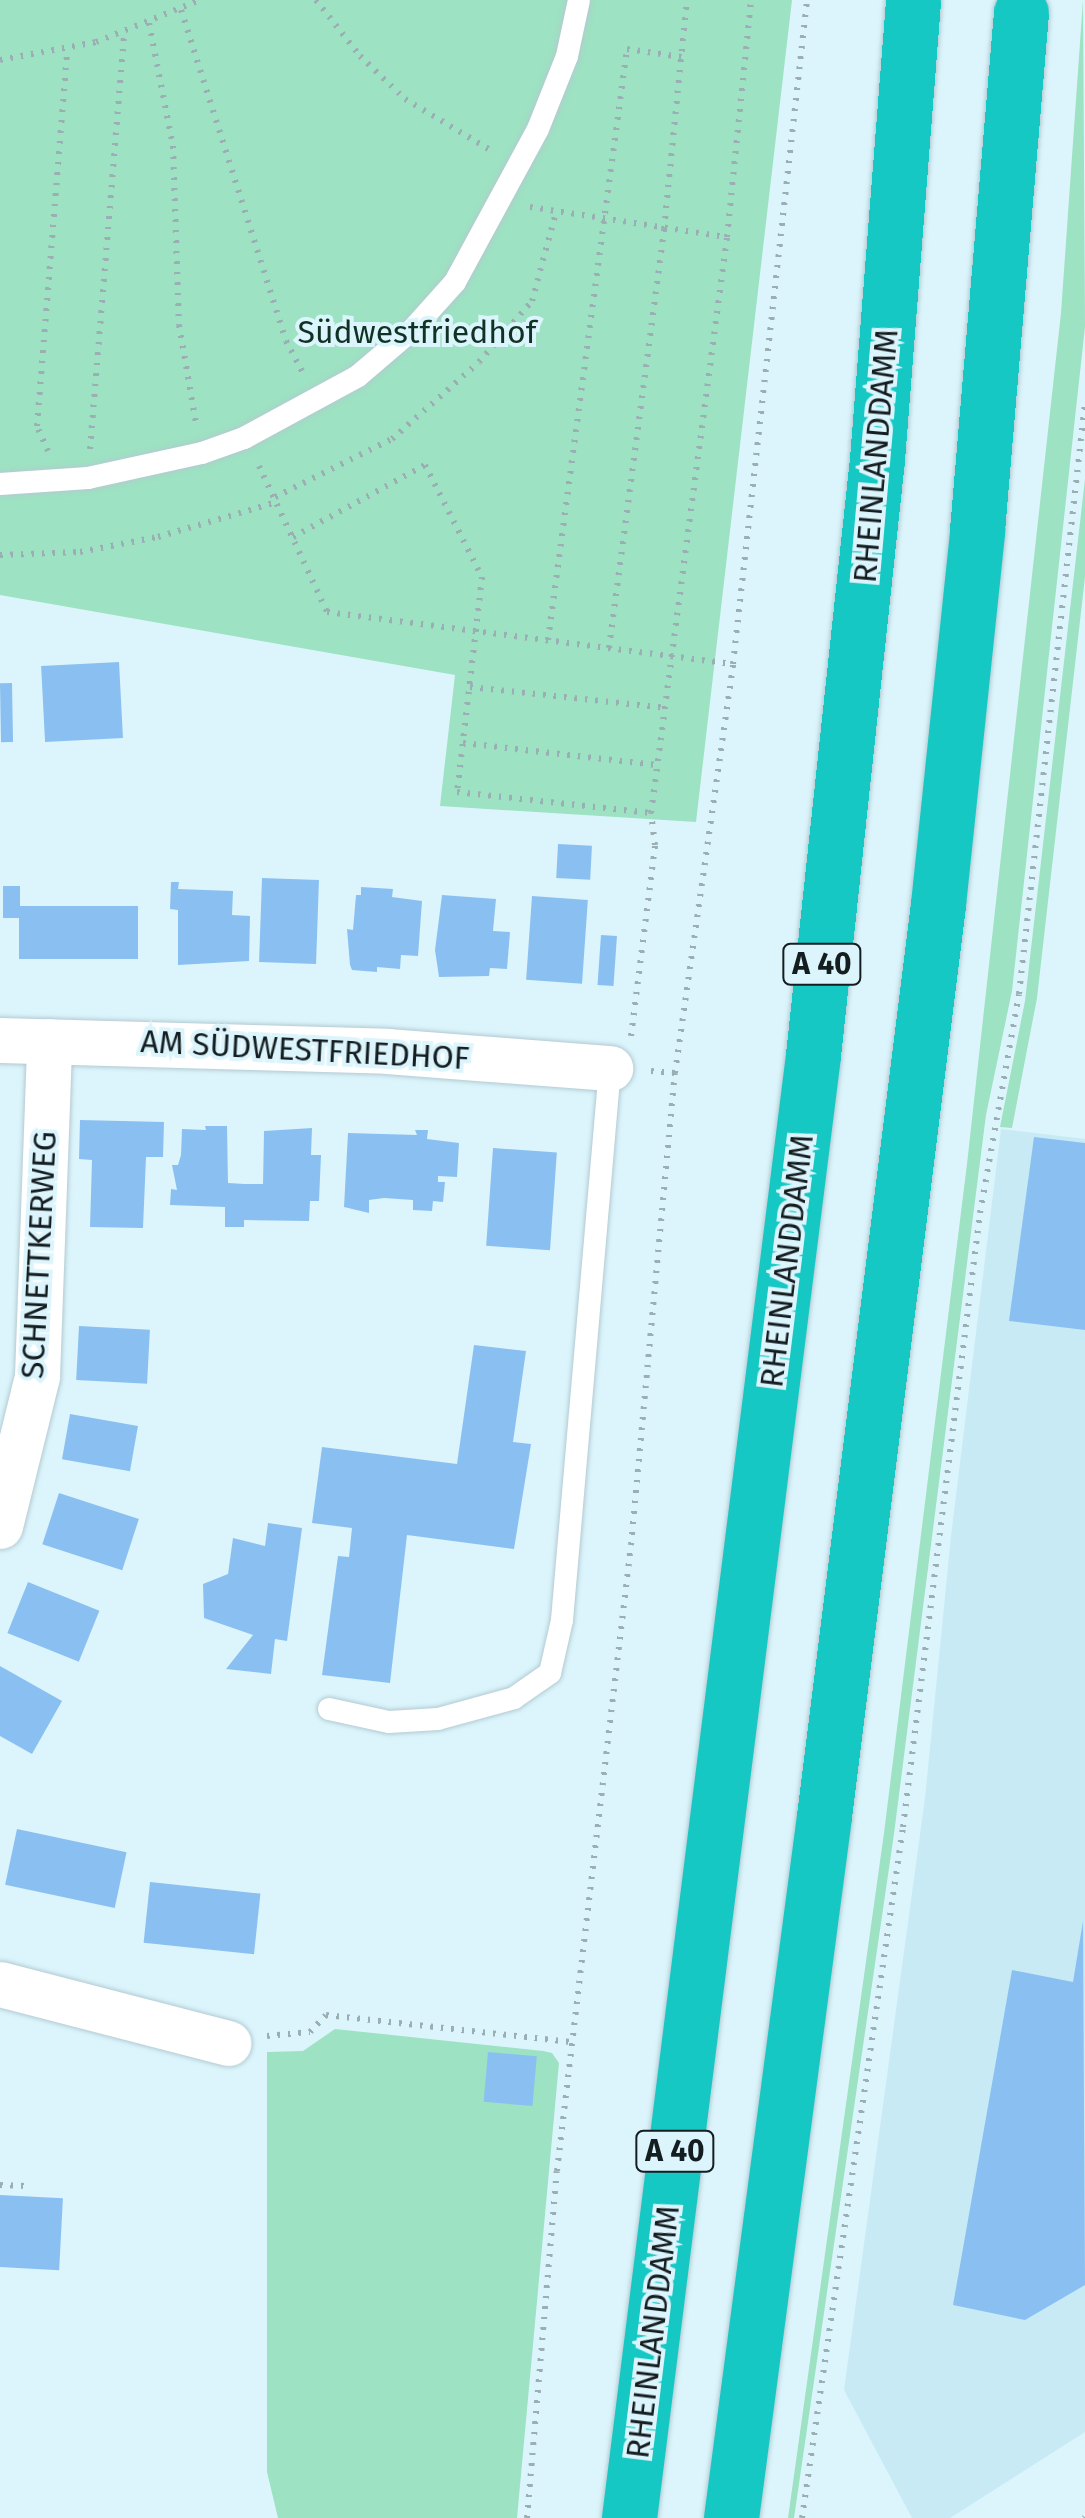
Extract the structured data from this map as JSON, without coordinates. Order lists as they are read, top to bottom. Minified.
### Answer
{"streets":{"highway":["RHEINLANDDAMM","A 40"],"street":["AM SÜDWESTFRIEDHOF","SCHNETTKERWEG"]},"crossings":[["AM SÜDWESTFRIEDHOF","SCHNETTKERWEG"]],"parks":["Südwestfriedhof"]}
